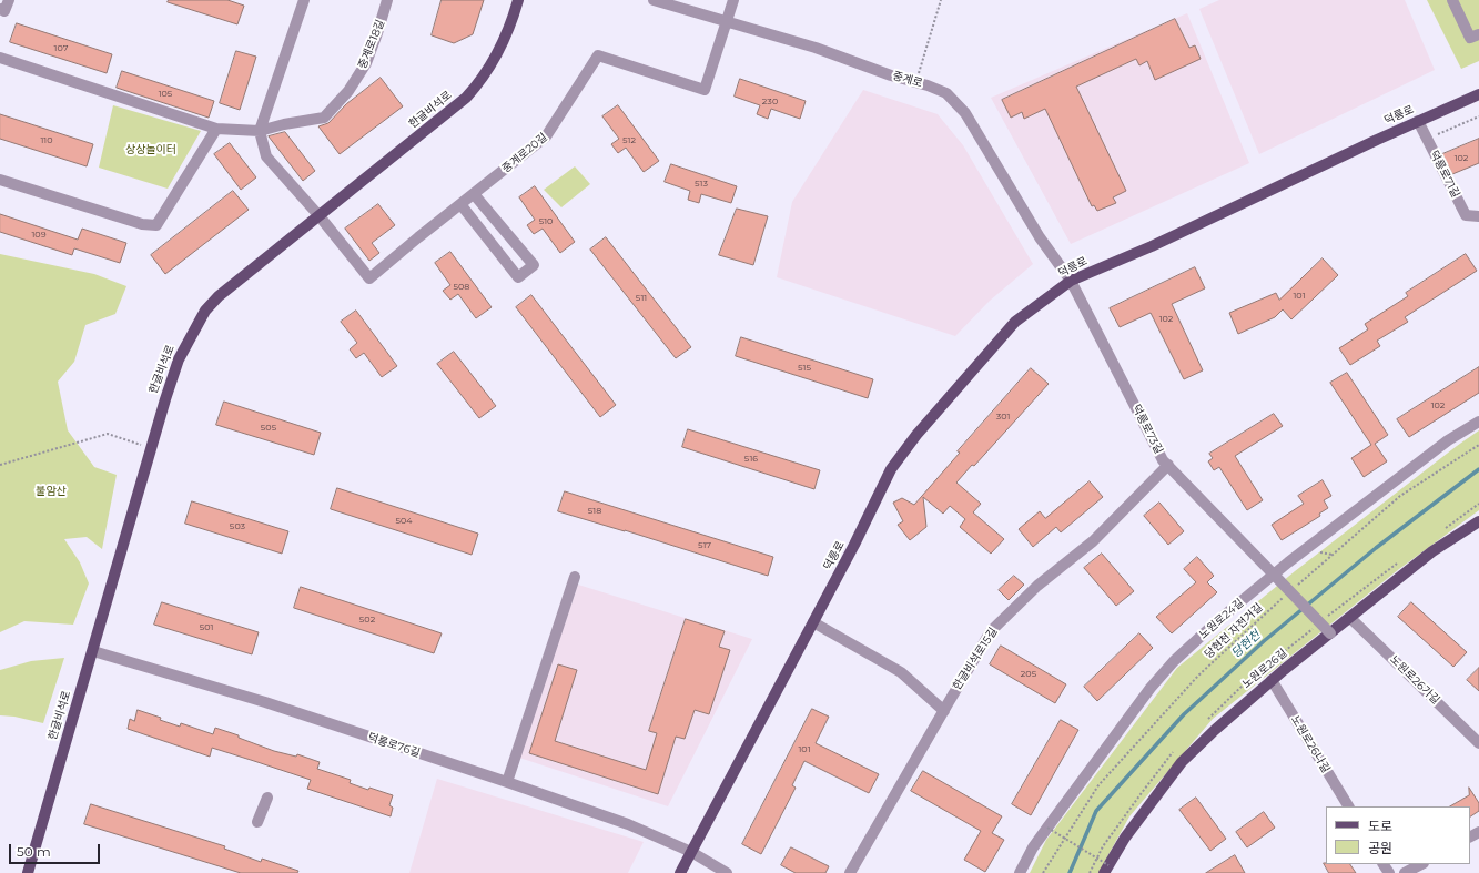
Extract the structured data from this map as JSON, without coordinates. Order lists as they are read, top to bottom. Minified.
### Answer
{"streets":{"main road":["한글비석로","덕릉로","노원로26길"],"street":["중계로18길","중계로","중계로20길","덕릉로71길","덕릉로73길","노원로24길","한글비석로15길","노원로26가길","노원로26나길","덕릉로76길"],"path":["당현천 자전거길"]},"crossings":[["중계로","덕릉로"],["중계로","중계로20길"],["중계로","덕릉로73길"],["한글비석로","중계로20길"],["한글비석로","덕릉로76길"],["덕릉로","덕릉로71길"],["덕릉로","덕릉로73길"],["덕릉로","덕릉로76길"],["덕릉로73길","노원로24길"],["덕릉로73길","한글비석로15길"],["덕릉로73길","노원로26길"],["노원로26길","노원로26가길"],["노원로26길","노원로26나길"]],"water":["당현천"],"parks":["상상놀이터","불암산"],"house_numbers":["107","105","230","110","512","102","513","510","109","508","101","511","102","515","102","301","505","516","518","504","503","517","502","501","205","101"],"legend":["도로","공원"],"scale_bar":"50 m"}
